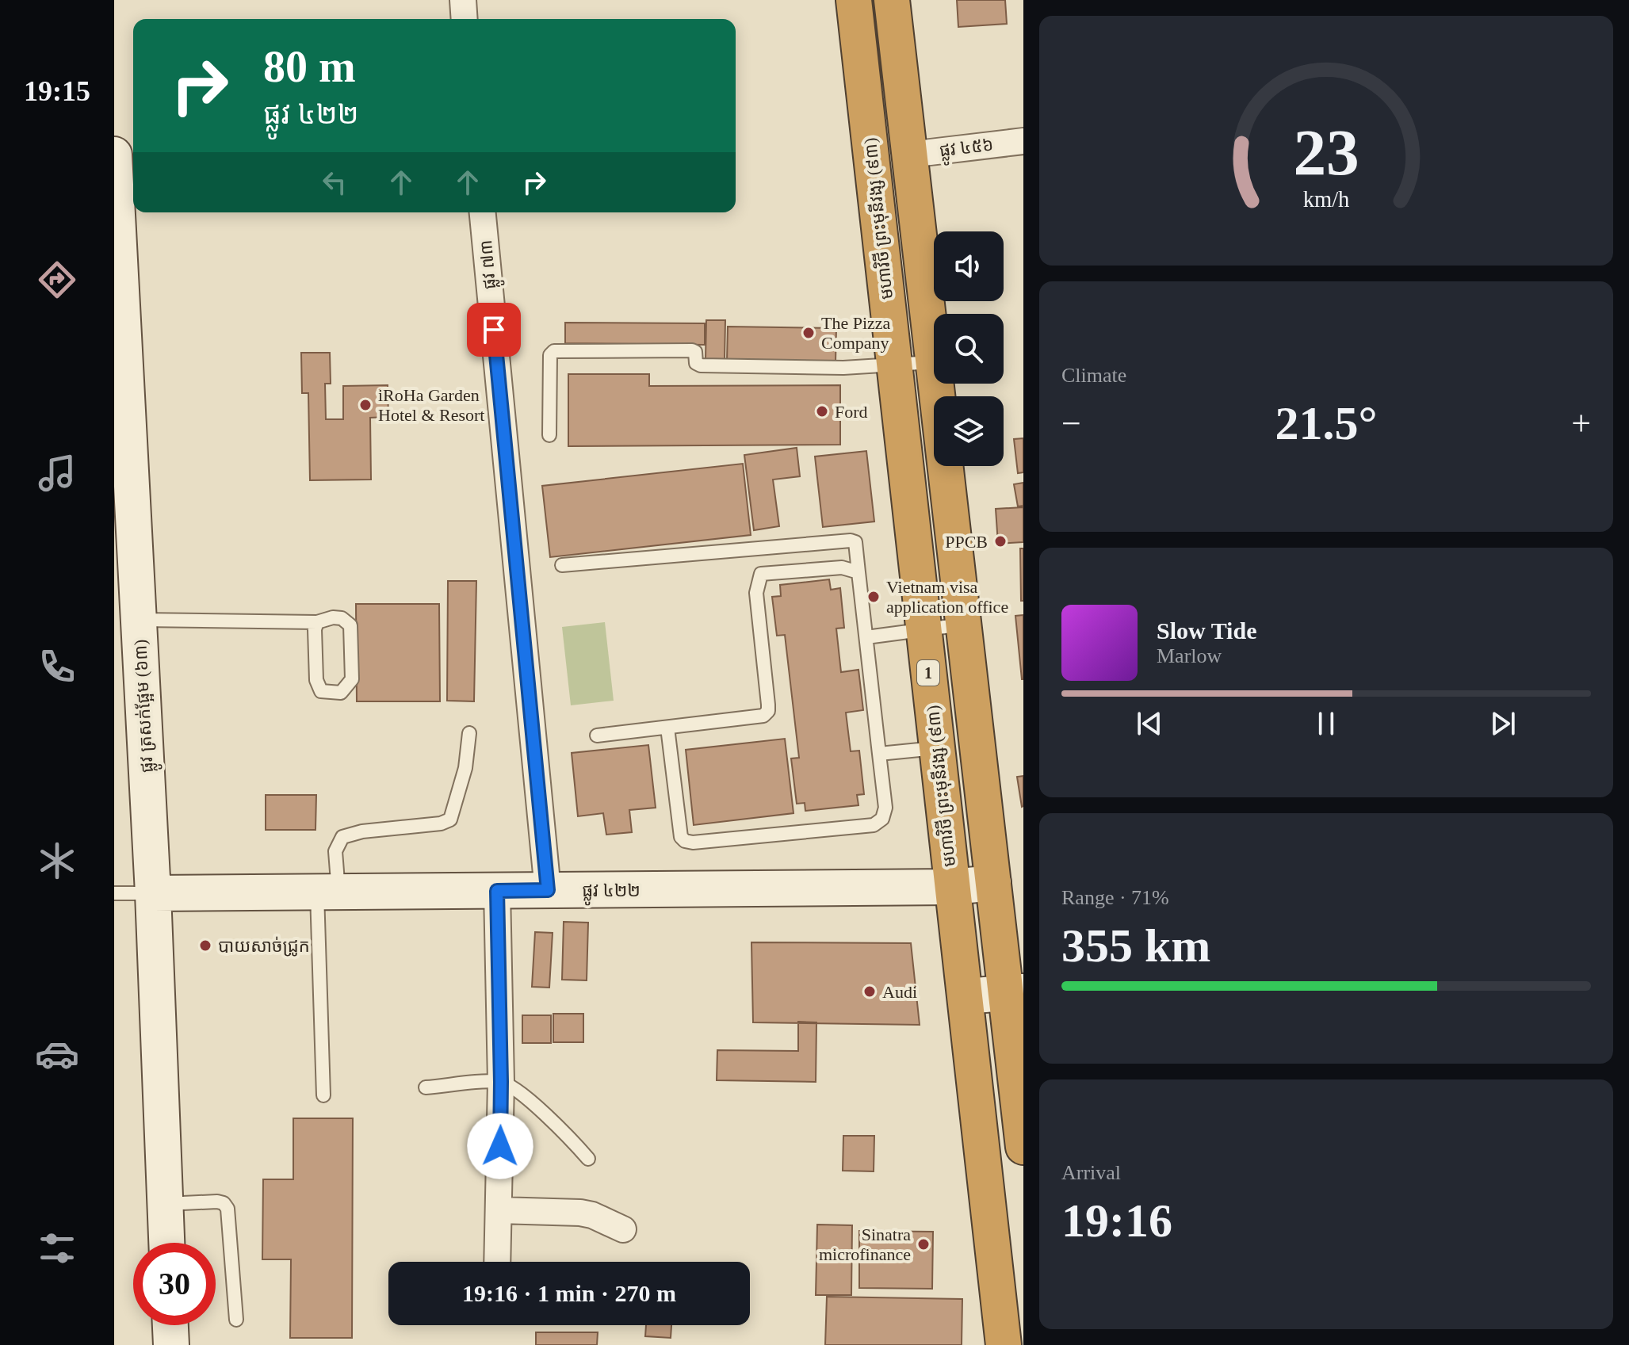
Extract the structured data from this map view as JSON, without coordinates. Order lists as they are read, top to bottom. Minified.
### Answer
{"streets":{"highway":["មហាវិថី ព្រះមុនីវង្ស (៩៣)","1"],"street":["ផ្លូវ ៤៥៦","ផ្លូវ ៧៣","ផ្លូវ ត្រសក់ផ្អែម (៦៣)","ផ្លូវ ៤២២"]},"crossings":[["មហាវិថី ព្រះមុនីវង្ស (៩៣)","ផ្លូវ ៤២២"],["ផ្លូវ ៧៣","ផ្លូវ ៤២២"],["ផ្លូវ ត្រសក់ផ្អែម (៦៣)","ផ្លូវ ៤២២"]],"places":["The Pizza Company","iRoHa Garden Hotel & Resort","Ford","PPCB","Vietnam visa application office","បាយសាច់ជ្រូក","Audi","Sinatra microfinance"],"page":{"tabs":"19:15","turn":["80 m","ផ្លូវ ៤២២"],"tile":["Climate",["Range · 71%","355 km"],["Arrival","19:16"]],"heat":["−","21.5°","+"],"song":["Slow Tide","Marlow"],"limit":"30","trip":"19:16 · 1 min · 270 m","gauge":["23","km/h"]}}
